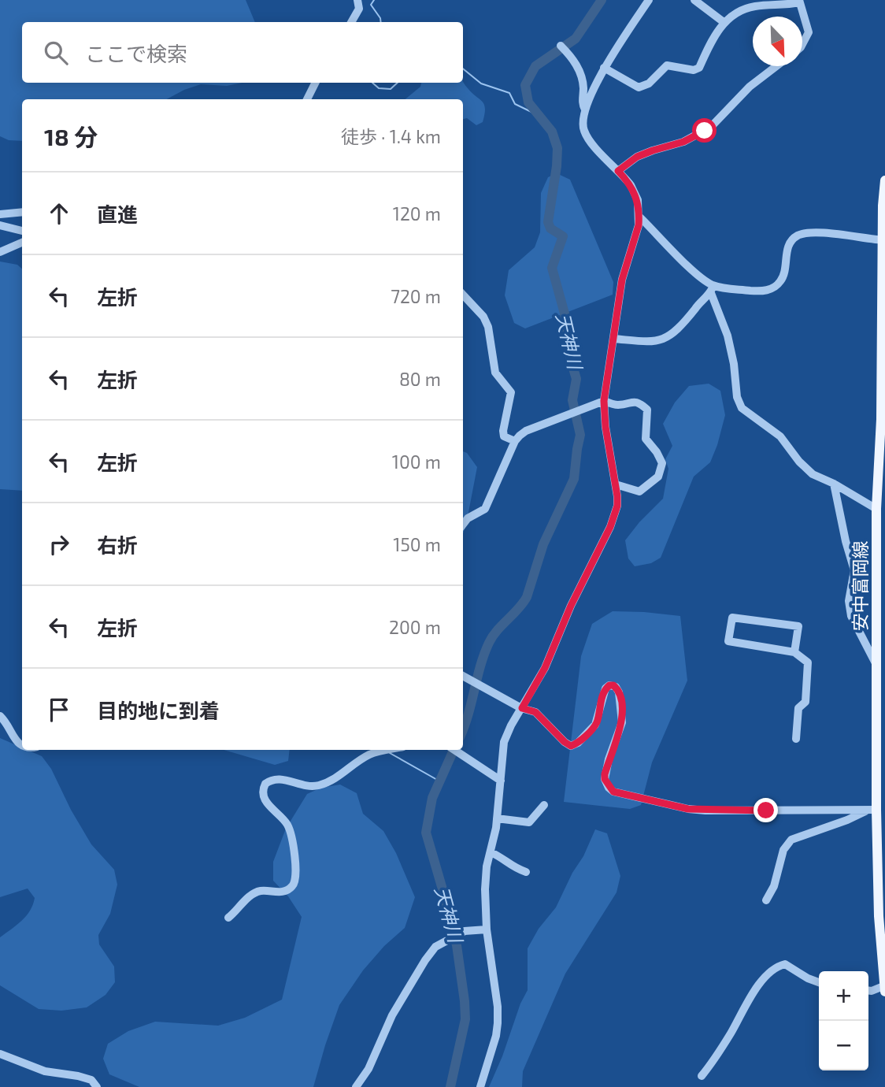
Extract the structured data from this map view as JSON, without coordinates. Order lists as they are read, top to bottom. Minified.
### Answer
{"streets":{"main road":["安中富岡線"]},"water":["天神川"],"north":"bottom right","page":{"search":"ここで検索","heading":["18 分","徒歩 · 1.4 km"],"list":[["直進","120 m"],["左折","720 m"],["左折","80 m"],["左折","100 m"],["右折","150 m"],["左折","200 m"],"目的地に到着"],"map_buttons":["+","−"]}}
